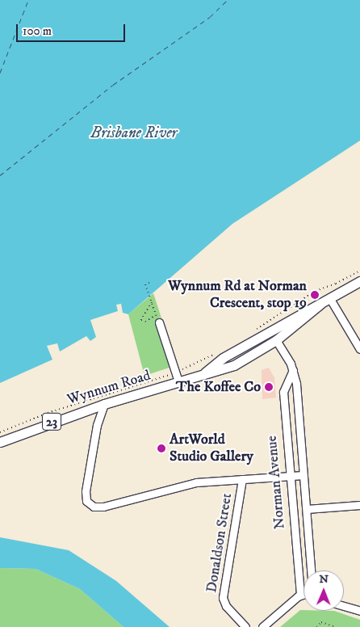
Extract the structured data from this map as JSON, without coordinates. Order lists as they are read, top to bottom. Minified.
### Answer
{"streets":{"main road":["Wynnum Road","23","Norman Avenue"],"street":["Donaldson Street"]},"crossings":[["Wynnum Road","Norman Avenue"]],"water":["Brisbane River"],"places":["Wynnum Rd at Norman Crescent, stop 19","The Koffee Co","ArtWorld Studio Gallery"],"scale_bar":"100 m","north":"top"}
